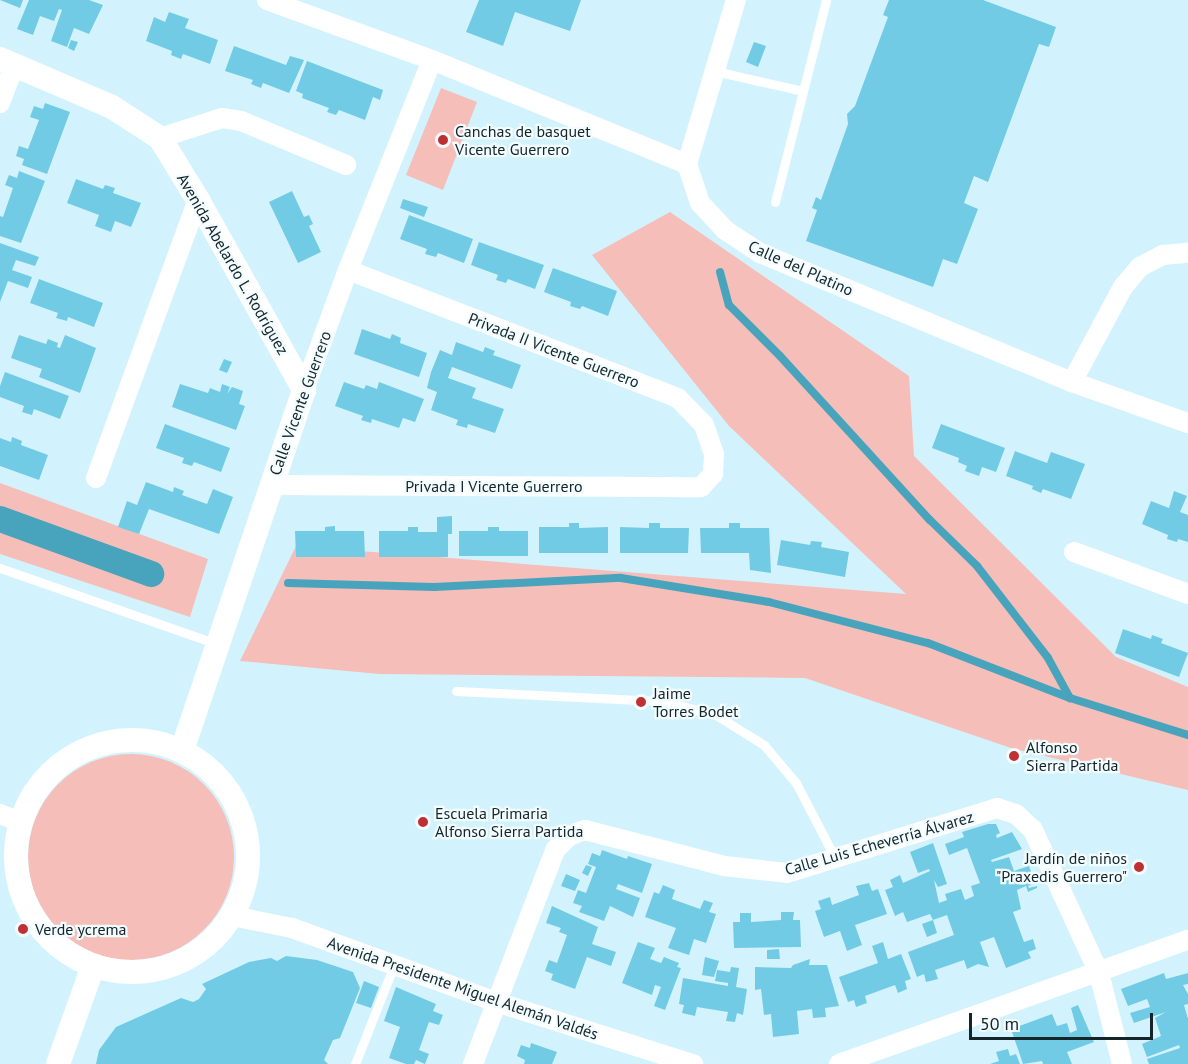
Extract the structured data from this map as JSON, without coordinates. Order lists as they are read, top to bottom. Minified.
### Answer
{"streets":{"street":["Avenida Abelardo L. Rodríguez","Calle del Platino","Privada II Vicente Guerrero","Calle Vicente Guerrero","Privada I Vicente Guerrero","Calle Luis Echeverría Álvarez","Avenida Presidente Miguel Alemán Valdés"]},"crossings":[["Avenida Abelardo L. Rodríguez","Calle Vicente Guerrero"],["Privada II Vicente Guerrero","Calle Vicente Guerrero"],["Privada II Vicente Guerrero","Privada I Vicente Guerrero"],["Calle Vicente Guerrero","Privada I Vicente Guerrero"],["Calle Luis Echeverría Álvarez","Avenida Presidente Miguel Alemán Valdés"]],"places":["Canchas de basquet Vicente Guerrero","Jaime Torres Bodet","Alfonso Sierra Partida","Escuela Primaria Alfonso Sierra Partida","Jardín de niños \"Praxedis Guerrero\"","Verde ycrema"],"scale_bar":"50 m"}
